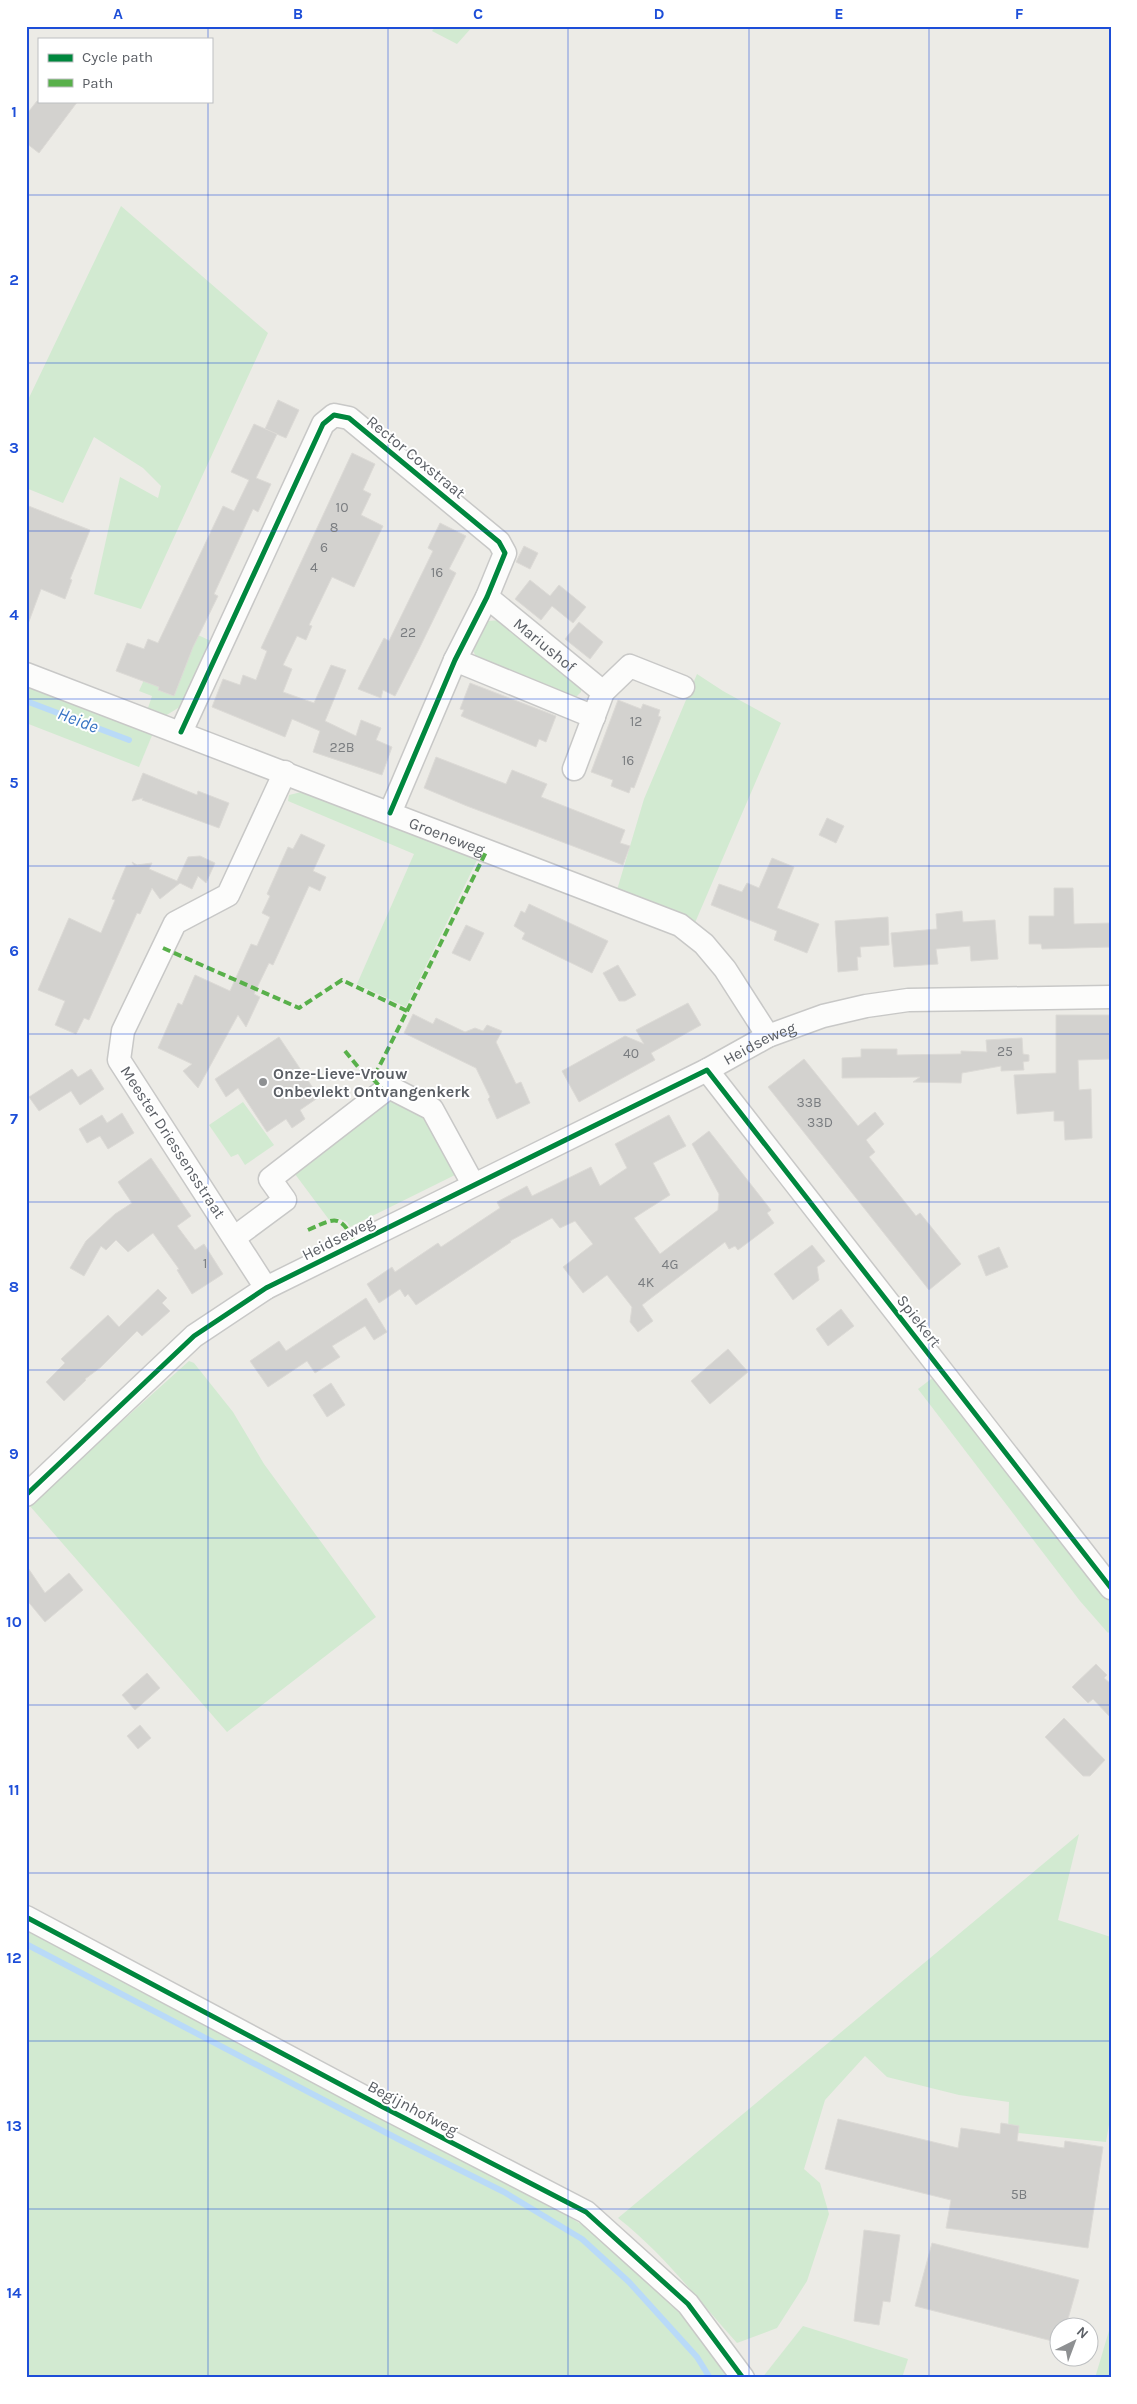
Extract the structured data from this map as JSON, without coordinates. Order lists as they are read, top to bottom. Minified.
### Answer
{"streets":{"street":["Rector Coxstraat","Mariushof","Groeneweg","Heidseweg","Meester Driessensstraat","Spiekert","Begijnhofweg"]},"crossings":[["Rector Coxstraat","Mariushof"],["Rector Coxstraat","Groeneweg"],["Groeneweg","Heidseweg"],["Groeneweg","Meester Driessensstraat"],["Heidseweg","Meester Driessensstraat"],["Heidseweg","Spiekert"]],"water":["Heide"],"places":["Onze-Lieve-Vrouw Onbevlekt Ontvangenkerk"],"house_numbers":["10","8","6","4","16","22","12","22B","16","25","40","33B","33D","1","4G","4K","5B"],"legend":["Cycle path","Path"],"north":"top right","grid":{"columns":["A","B","C","D","E","F"],"rows":["1","2","3","4","5","6","7","8","9","10","11","12","13","14"]}}
